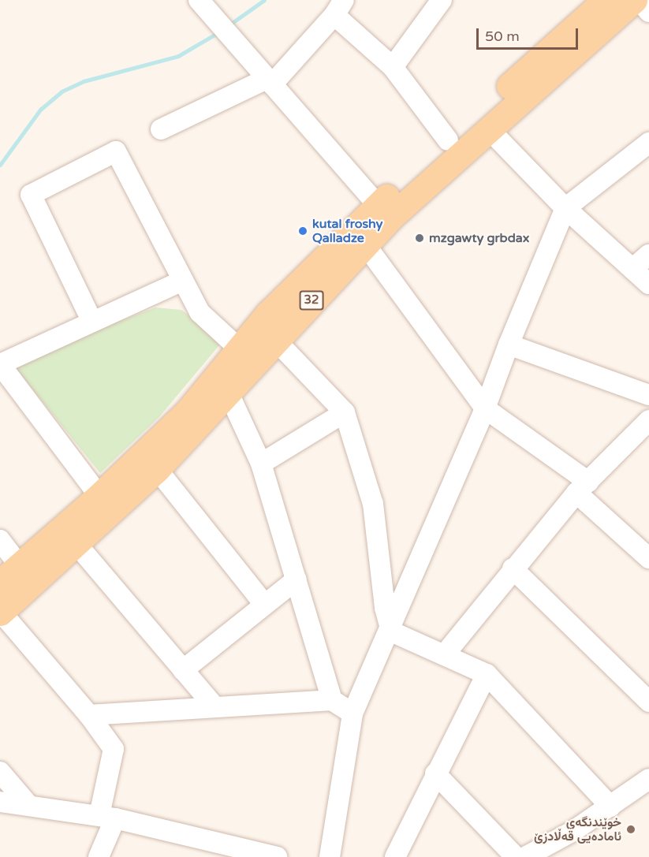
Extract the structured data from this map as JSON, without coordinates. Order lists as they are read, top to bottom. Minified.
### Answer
{"streets":{"main road":["32"]},"places":["kutal froshy Qalladze","mzgawty grbdax","خوێندنگەی ئامادەیی قەڵادزێ"],"scale_bar":"50 m"}
